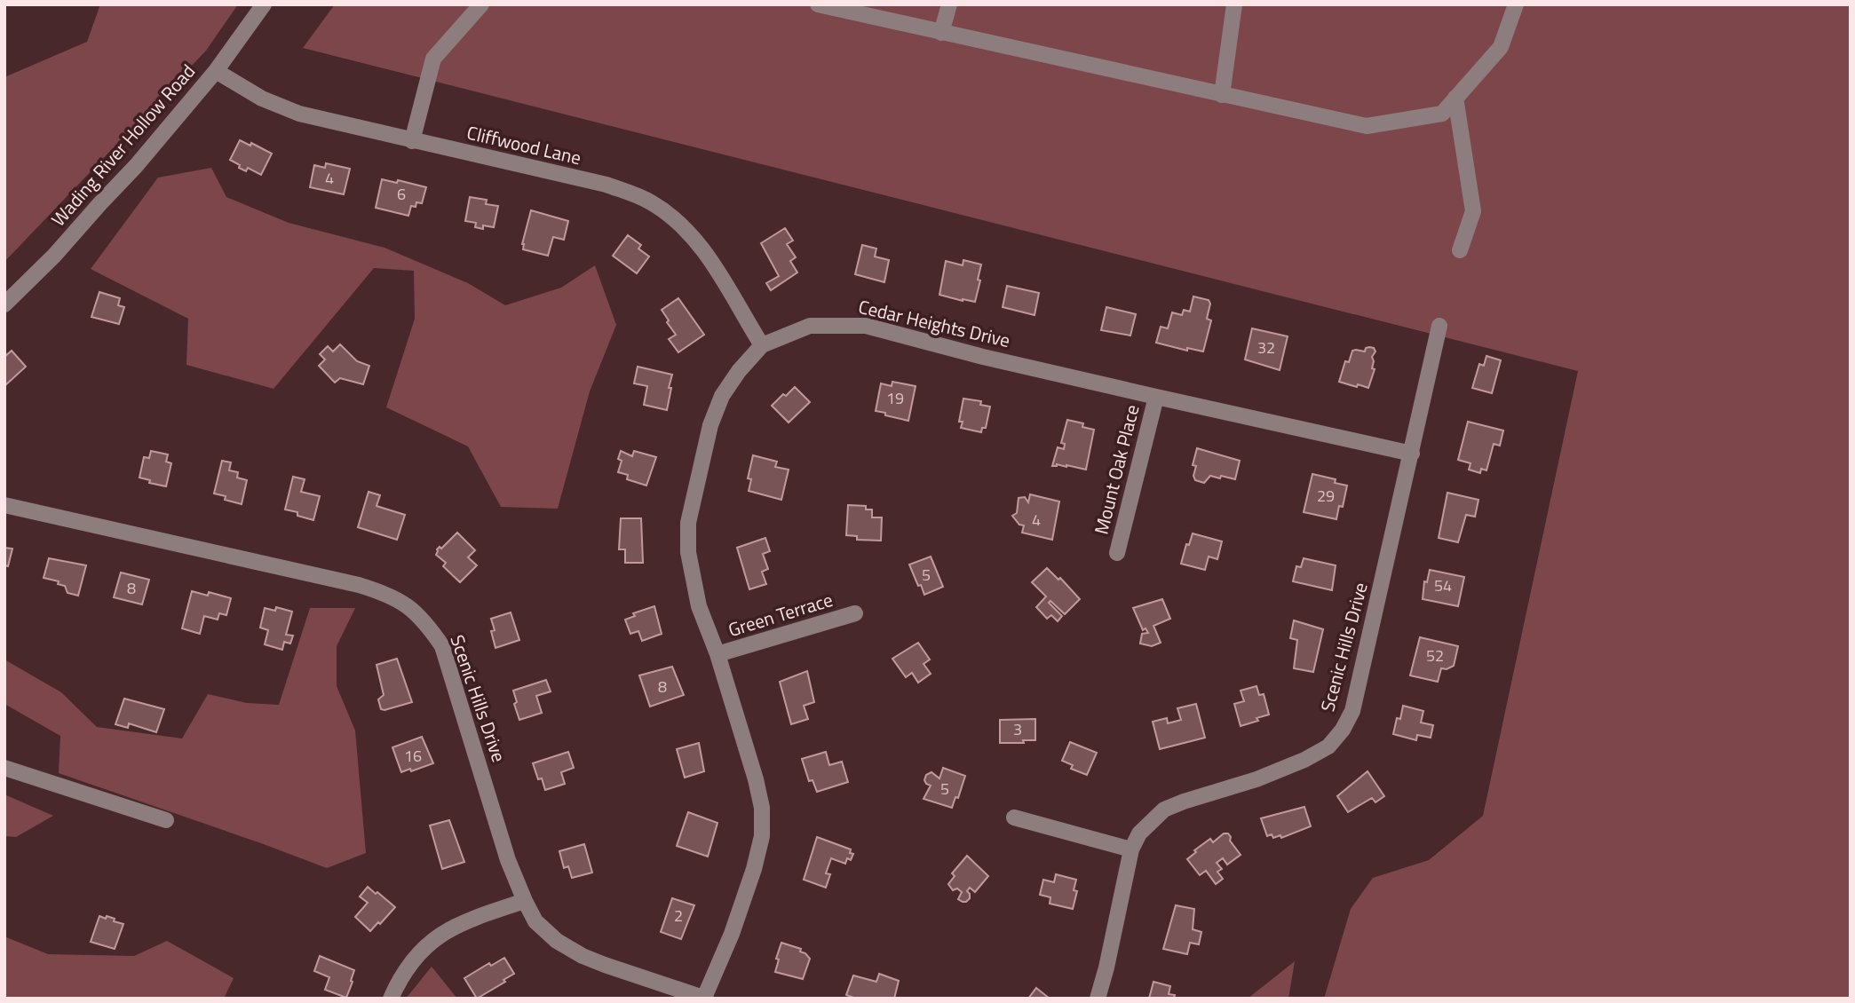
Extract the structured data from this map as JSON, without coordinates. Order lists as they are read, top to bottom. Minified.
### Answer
{"streets":{"street":["Wading River Hollow Road","Cliffwood Lane","Cedar Heights Drive","Mount Oak Place","Green Terrace","Scenic Hills Drive"]},"crossings":[["Wading River Hollow Road","Cliffwood Lane"],["Cliffwood Lane","Cedar Heights Drive"],["Cedar Heights Drive","Mount Oak Place"],["Cedar Heights Drive","Green Terrace"],["Cedar Heights Drive","Scenic Hills Drive"]],"house_numbers":["4","6","32","19","29","4","5","54","8","52","8","3","16","5","2"]}
